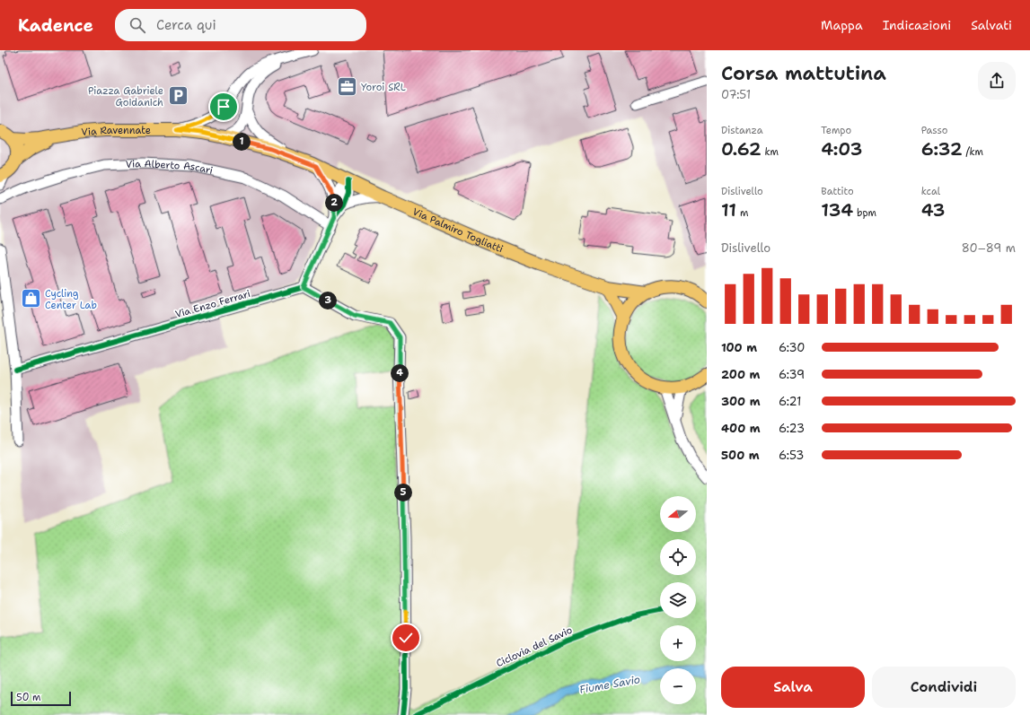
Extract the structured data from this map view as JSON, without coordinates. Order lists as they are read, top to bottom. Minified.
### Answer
{"streets":{"main road":["Via Ravennate","Via Palmiro Togliatti"],"street":["Via Alberto Ascari","Via Enzo Ferrari"],"cycle path":["Ciclovia del Savio"]},"crossings":[["Via Ravennate","Via Palmiro Togliatti"]],"water":["Fiume Savio"],"places":{"office":["Yoroi SRL"],"parking":["Piazza Gabriele Goidanich"],"shop":["Cycling Center Lab"]},"scale_bar":"50 m","north":"left","page":{"header":"Kadence","search":"Cerca qui","nav":["Mappa","Indicazioni","Salvati"],"heading":["Corsa mattutina","07:51"],"stats":[["Distanza","0.62 km"],["Tempo","4:03"],["Passo","6:32 /km"],["Dislivello","11 m"],["Battito","134 bpm"],["kcal","43"]],"pins":["1","2","3","4","5"],"chart":["Dislivello","80–89 m"],"list":[{"name":"100 m","note":"6:30"},{"name":"200 m","note":"6:39"},{"name":"300 m","note":"6:21"},{"name":"400 m","note":"6:23"},{"name":"500 m","note":"6:53"}],"map_buttons":["+","−"],"buttons":["Salva","Condividi"],"scale":"50 m"}}
